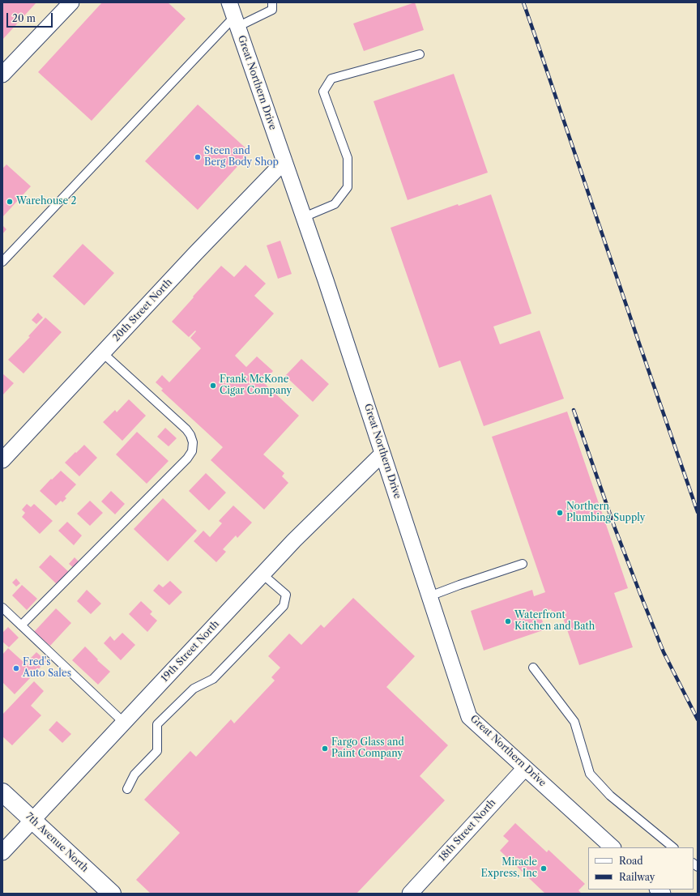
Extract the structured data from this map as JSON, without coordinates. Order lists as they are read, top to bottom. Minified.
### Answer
{"streets":{"main road":["7th Avenue North"],"street":["Great Northern Drive","20th Street North","19th Street North","18th Street North"]},"crossings":[["Great Northern Drive","20th Street North"],["Great Northern Drive","19th Street North"],["Great Northern Drive","18th Street North"],["19th Street North","7th Avenue North"]],"places":["Steen and Berg Body Shop","Warehouse 2","Frank McKone Cigar Company","Northern Plumbing Supply","Waterfront Kitchen and Bath","Fred's Auto Sales","Fargo Glass and Paint Company","Miracle Express, Inc"],"legend":["Road","Railway"],"scale_bar":"20 m"}
